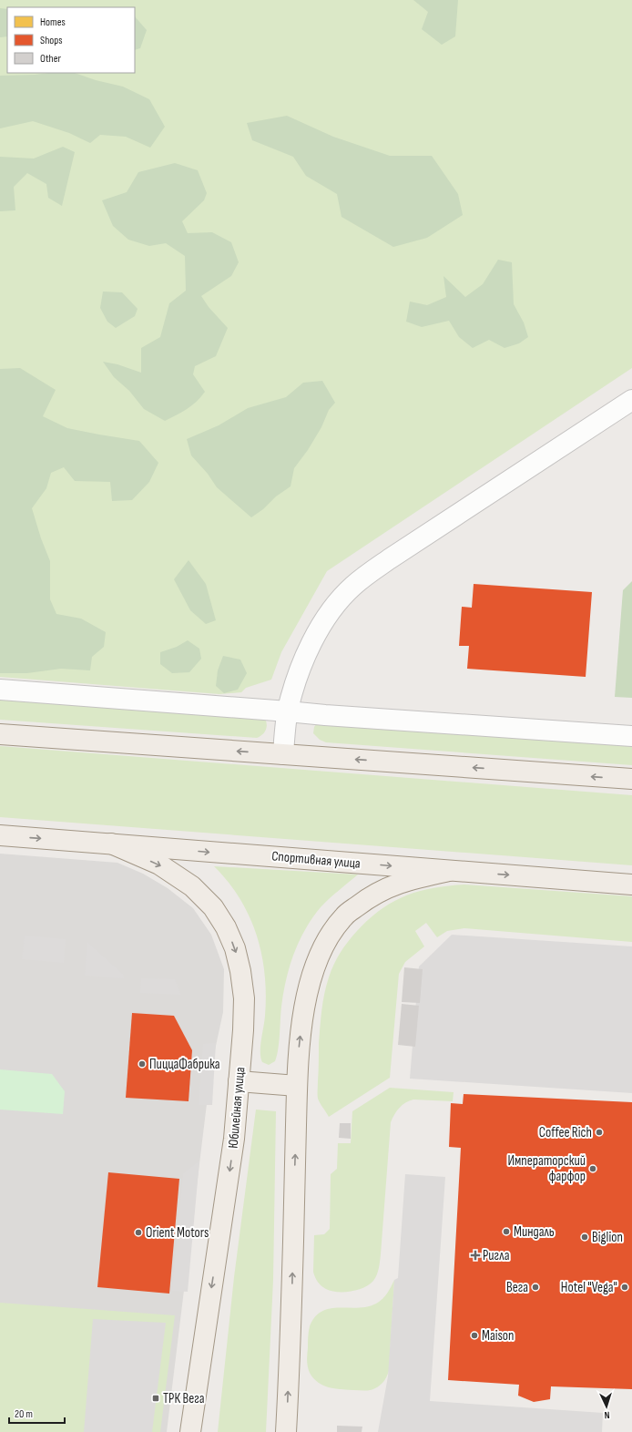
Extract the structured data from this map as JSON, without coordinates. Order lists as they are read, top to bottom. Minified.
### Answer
{"streets":{"main road":["Спортивная улица","Юбилейная улица"]},"crossings":[["Спортивная улица","Юбилейная улица"]],"places":{"other":["ПиццаФабрика","Coffee Rich","Императорский фарфор","Миндаль","Orient Motors","Biglion","Вега","Hotel \"Vega\"","Maison"],"health":["Ригла"],"transit":["ТРК Вега"]},"legend":["Homes","Shops","Other"],"scale_bar":"20 m","north":"bottom"}
